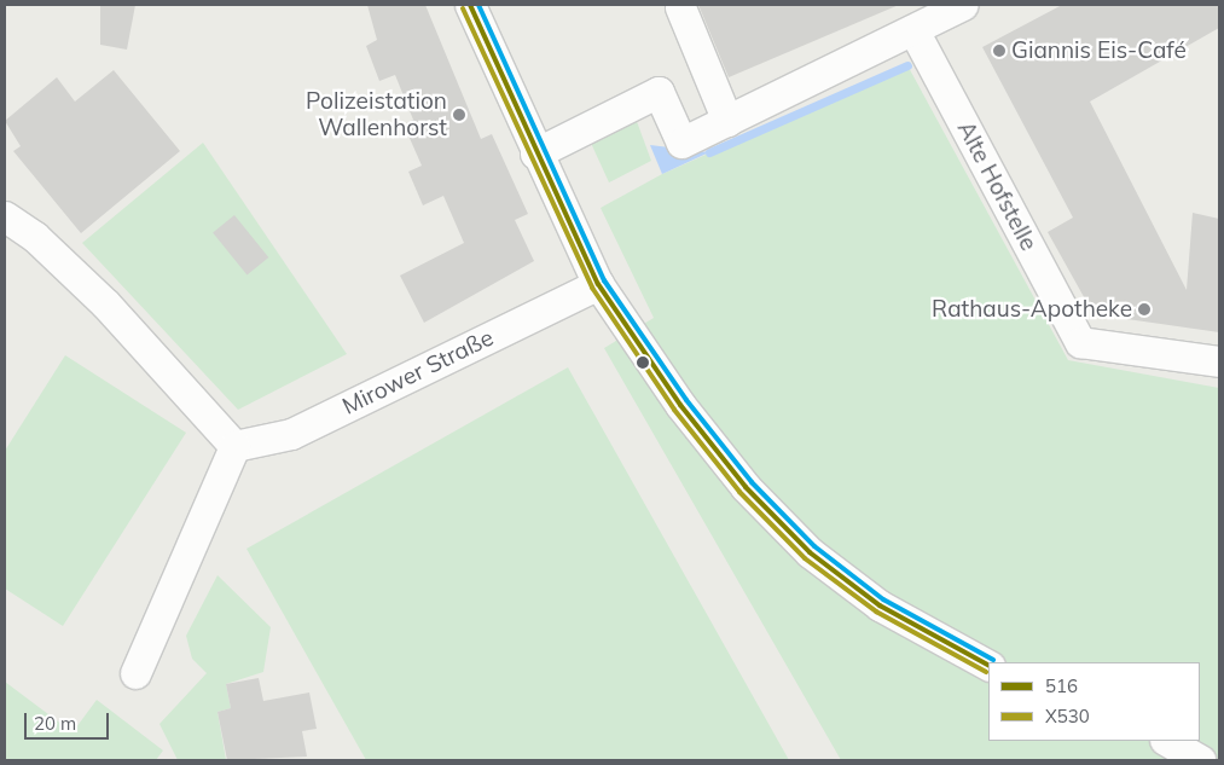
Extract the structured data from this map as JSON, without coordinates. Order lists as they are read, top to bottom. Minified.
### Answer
{"streets":{"street":["Alte Hofstelle","Mirower Straße"]},"places":["Giannis Eis-Café","Polizeistation Wallenhorst","Rathaus-Apotheke"],"lines":["transit line 516","transit line X530"],"legend":["516","X530"],"scale_bar":"20 m"}
